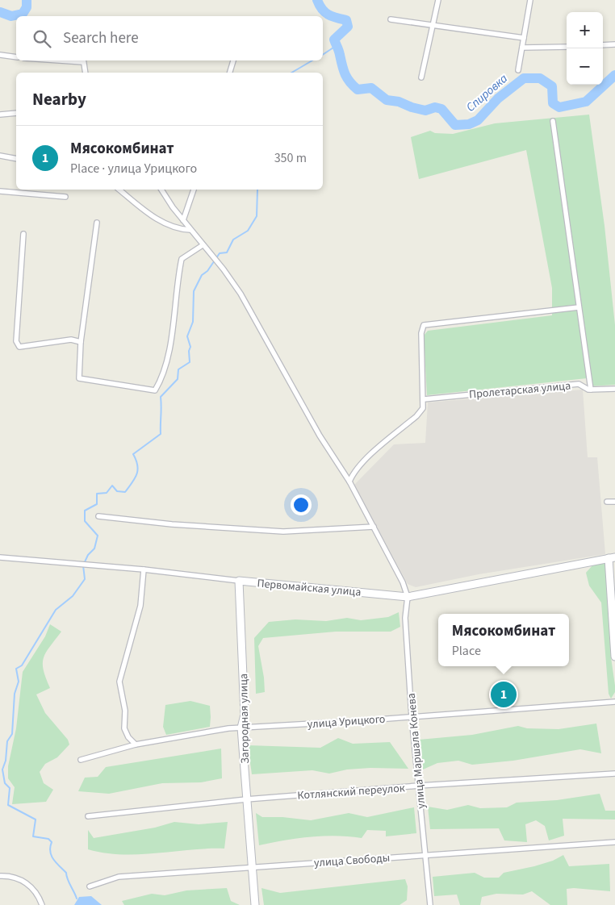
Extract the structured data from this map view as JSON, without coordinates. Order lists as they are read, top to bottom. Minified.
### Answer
{"streets":{"street":["Пролетарская улица","Первомайская улица","Загородная улица","улица Урицкого","улица Маршала Конева","Котлянский переулок","улица Свободы"]},"crossings":[["Первомайская улица","Загородная улица"],["Первомайская улица","улица Маршала Конева"],["Загородная улица","улица Урицкого"],["Загородная улица","Котлянский переулок"],["Загородная улица","улица Свободы"],["улица Урицкого","улица Маршала Конева"],["улица Маршала Конева","Котлянский переулок"],["улица Маршала Конева","улица Свободы"]],"water":["Спировка"],"page":{"map_buttons":["+","−"],"search":"Search here","heading":"Nearby","list":[{"mark":"1","name":"Мясокомбинат","note":"Place · улица Урицкого","value":"350 m"}],"popup":["Мясокомбинат","Place"],"pins":"1"}}
